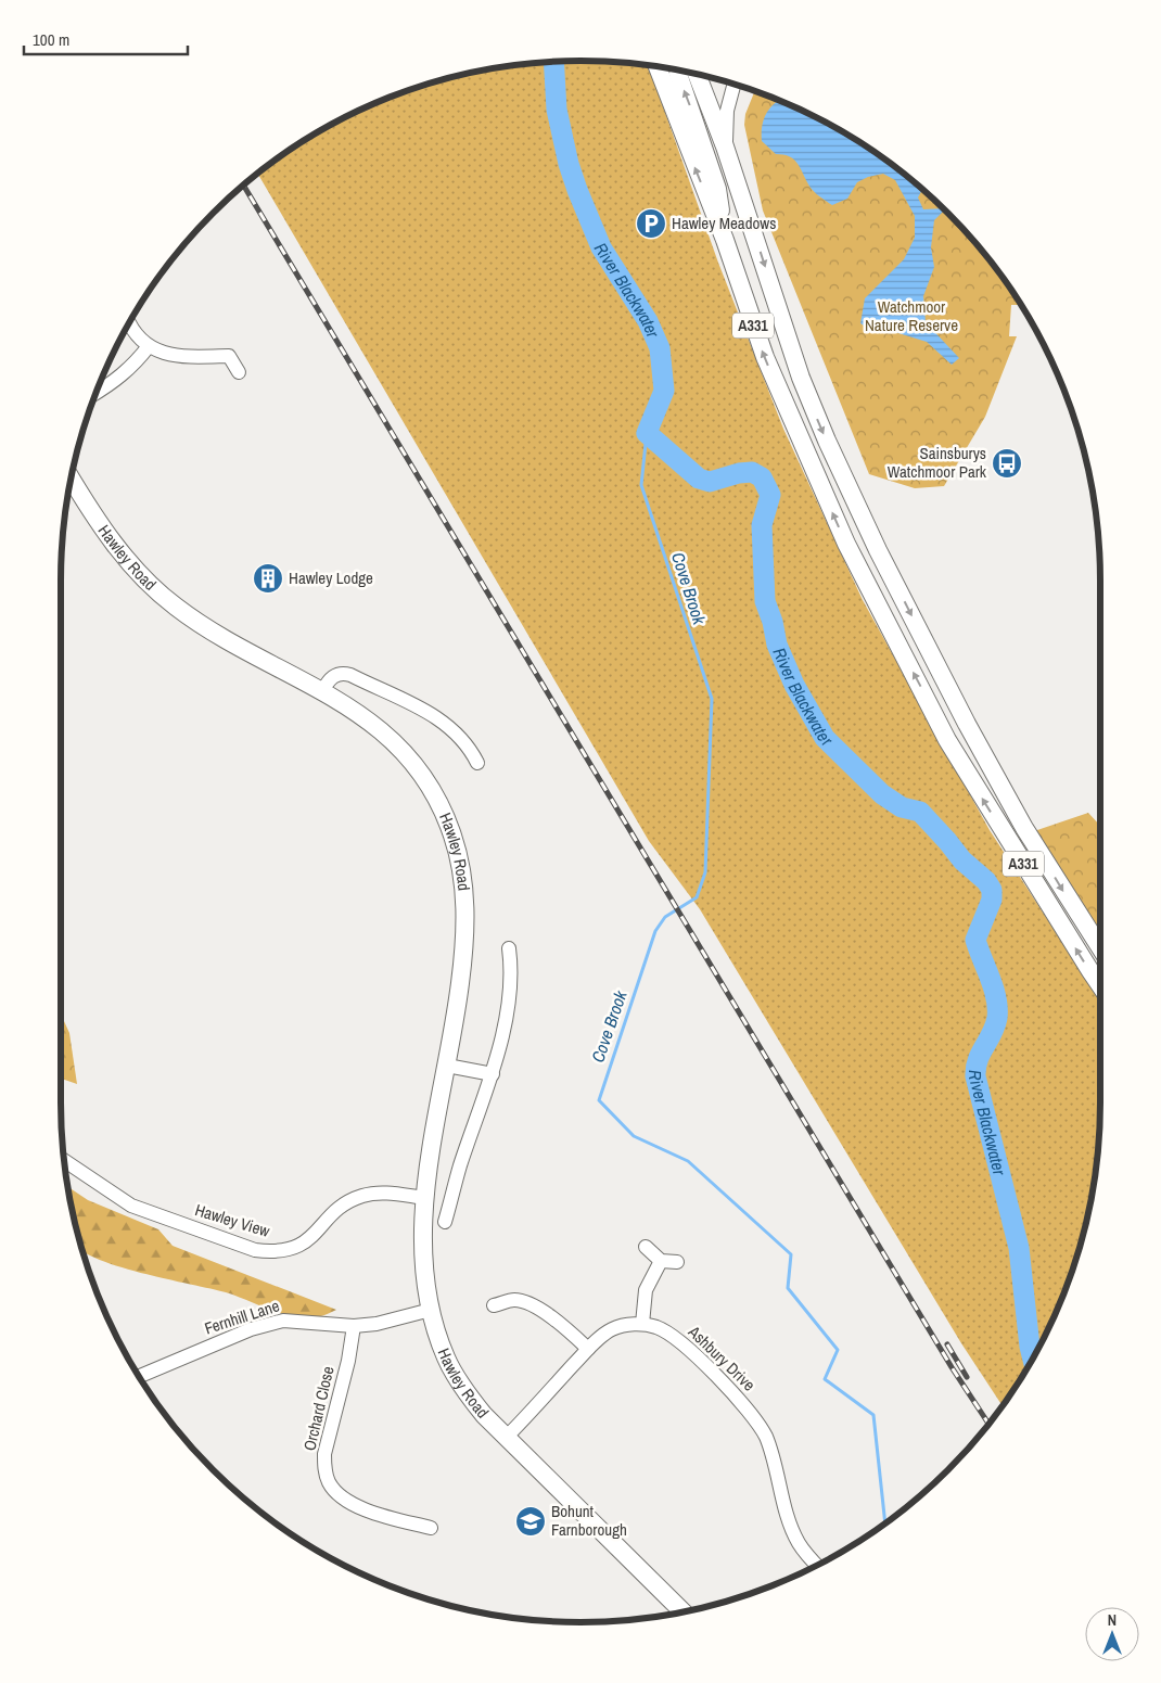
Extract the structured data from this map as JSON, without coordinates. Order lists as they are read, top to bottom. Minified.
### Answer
{"streets":{"main road":["A331","Hawley Road"],"street":["Hawley View","Fernhill Lane","Ashbury Drive","Orchard Close"]},"crossings":[["Hawley Road","Hawley View"],["Hawley Road","Fernhill Lane"],["Hawley Road","Ashbury Drive"],["Fernhill Lane","Orchard Close"]],"water":["River Blackwater","Cove Brook"],"parks":["Watchmoor Nature Reserve"],"places":{"parking":["Hawley Meadows"],"bus stop":["Sainsburys Watchmoor Park"],"building":["Hawley Lodge"],"school or university":["Bohunt Farnborough"]},"scale_bar":"100 m","north":"top"}
